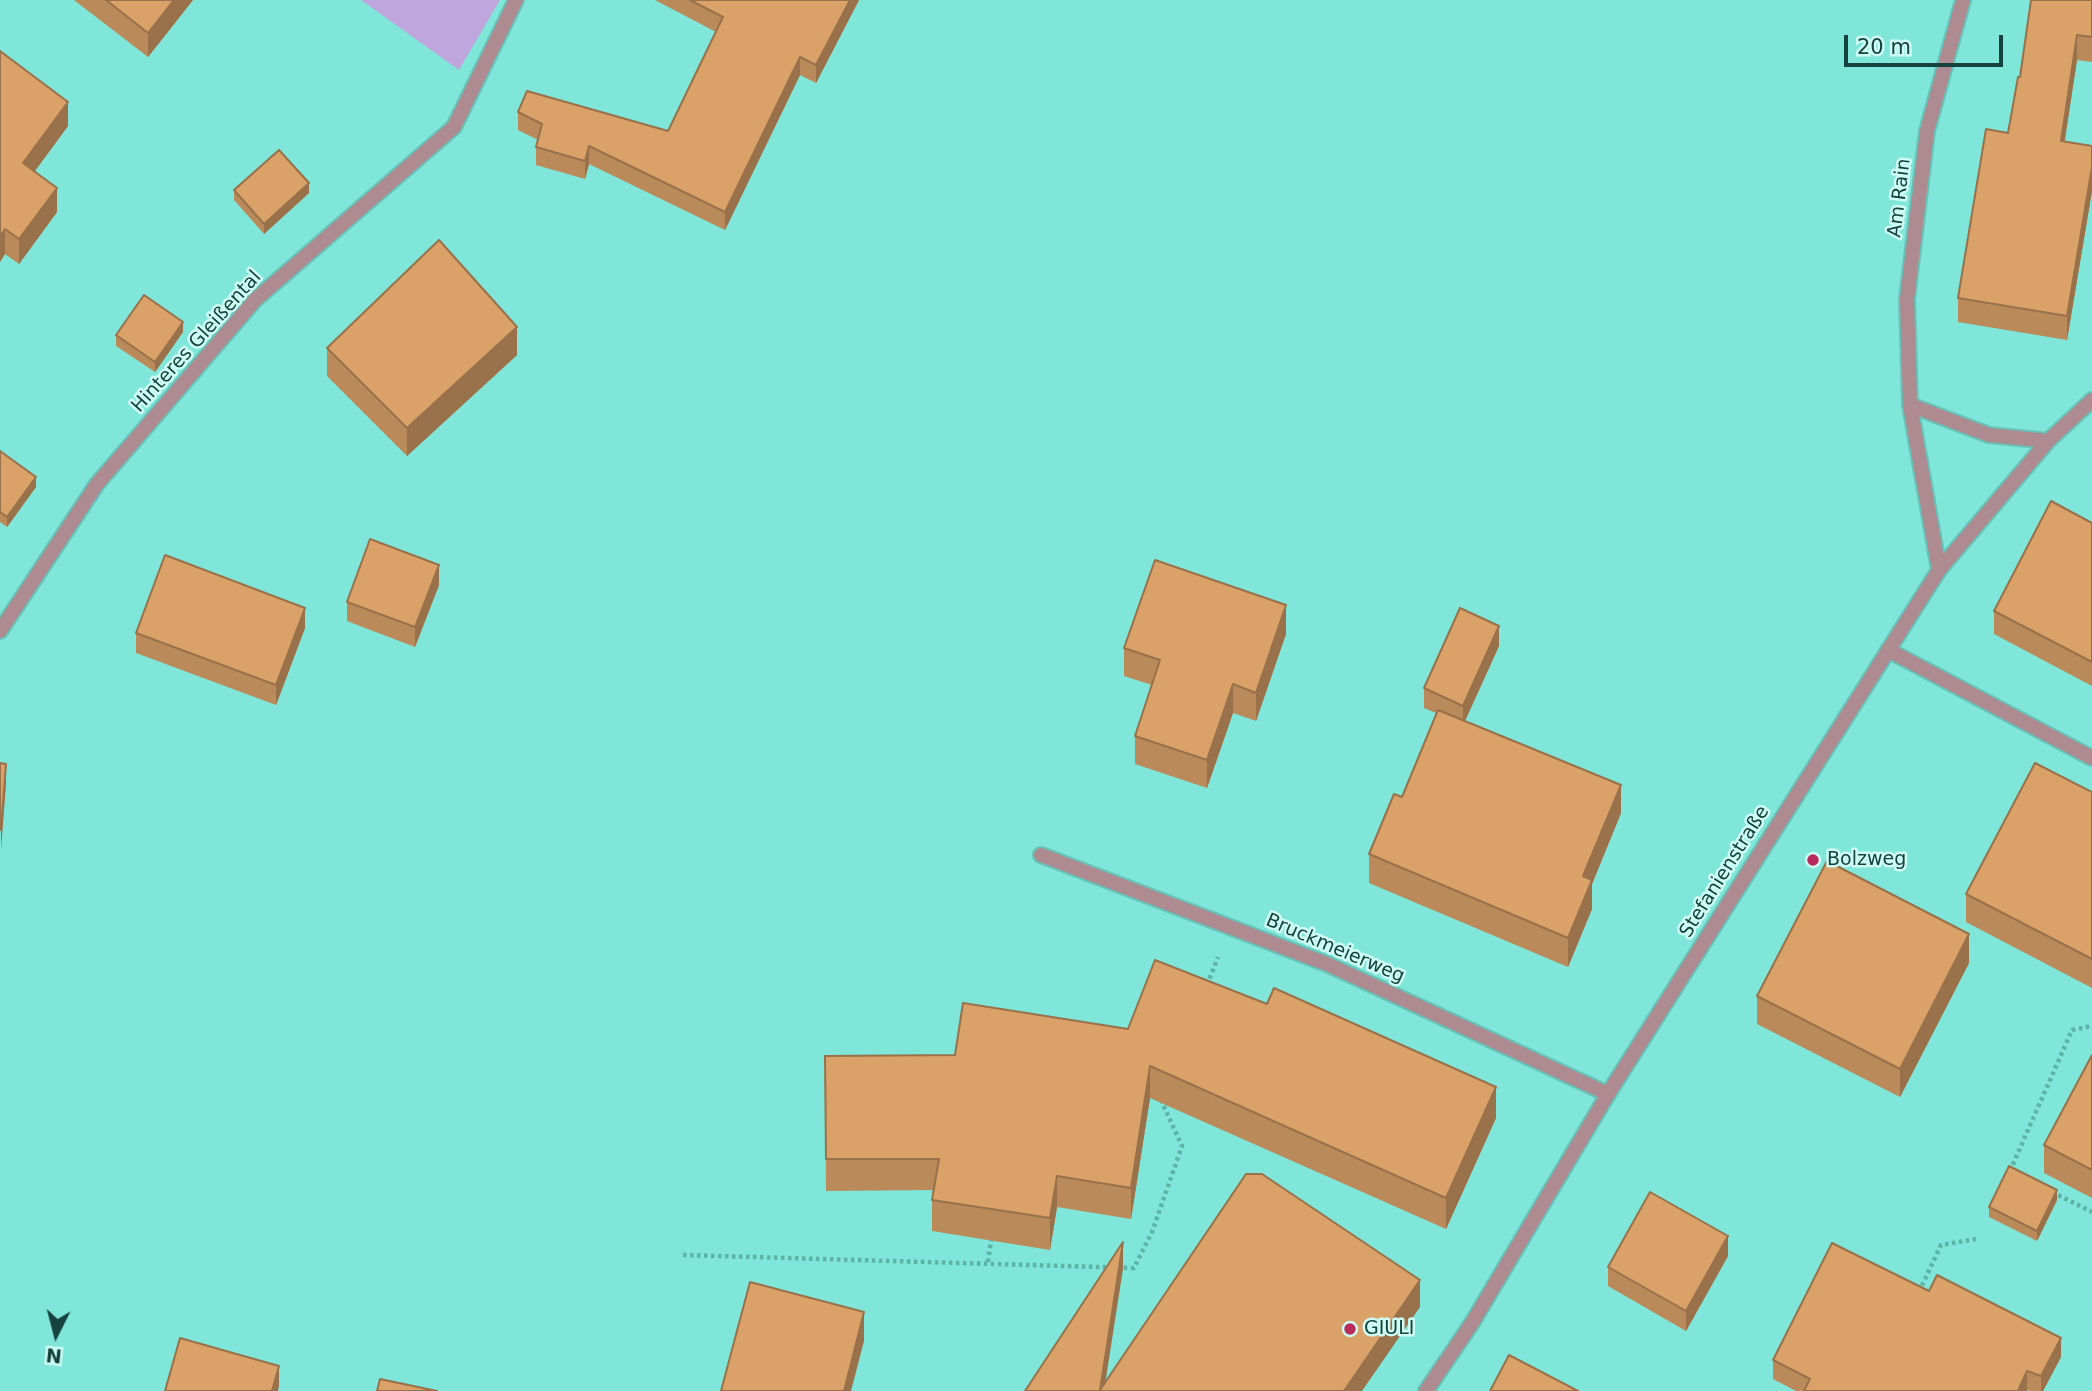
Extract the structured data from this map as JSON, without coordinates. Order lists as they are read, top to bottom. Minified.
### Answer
{"streets":{"street":["Am Rain","Hinteres Gleißental","Stefanienstraße","Bruckmeierweg"]},"crossings":[["Am Rain","Stefanienstraße"],["Stefanienstraße","Bruckmeierweg"]],"places":["Bolzweg","GIULI"],"scale_bar":"20 m","north":"bottom"}
